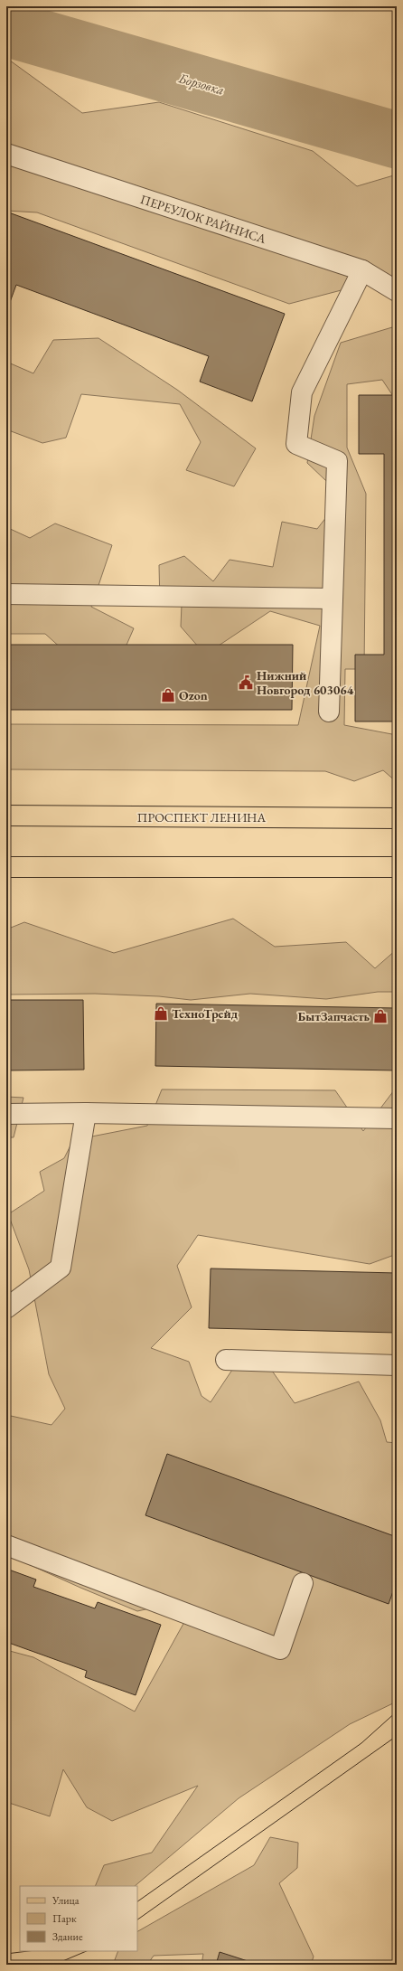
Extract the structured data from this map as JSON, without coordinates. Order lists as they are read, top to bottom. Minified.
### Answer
{"streets":{"main road":["ПРОСПЕКТ ЛЕНИНА"],"street":["ПЕРЕУЛОК РАЙНИСА"]},"water":["Борзовка"],"places":{"public building":["Нижний Новгород 603064"],"shop":["Ozon","ТехноТрейд","БытЗапчасть"]},"legend":["Улица","Парк","Здание"]}
